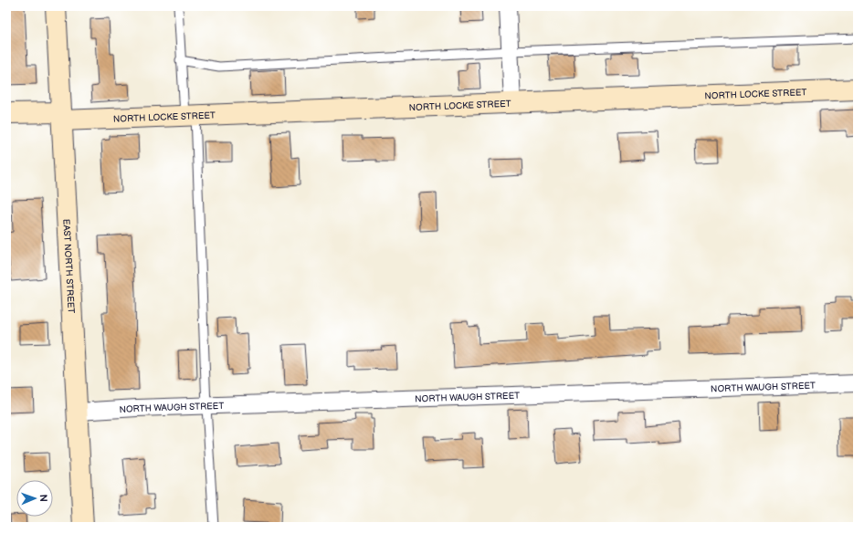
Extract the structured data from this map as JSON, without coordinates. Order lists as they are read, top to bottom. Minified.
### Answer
{"streets":{"street":["NORTH LOCKE STREET","EAST NORTH STREET","NORTH WAUGH STREET"]},"crossings":[["NORTH LOCKE STREET","EAST NORTH STREET"],["EAST NORTH STREET","NORTH WAUGH STREET"]],"north":"right"}
